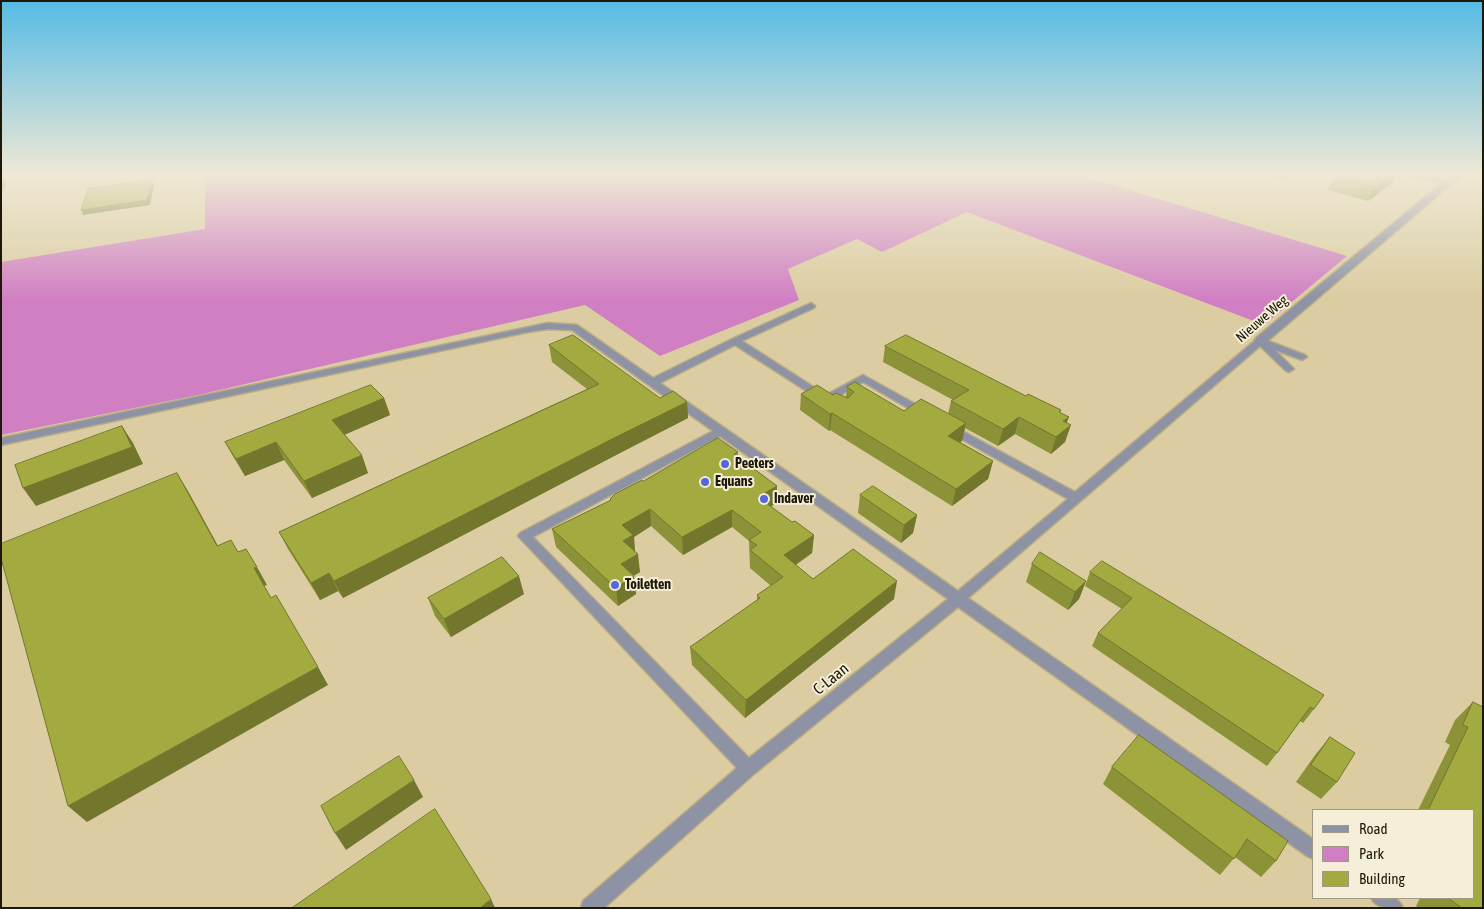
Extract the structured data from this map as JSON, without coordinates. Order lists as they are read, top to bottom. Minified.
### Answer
{"streets":{"street":["Nieuwe Weg"],"lane":["C-Laan"]},"crossings":[["Nieuwe Weg","C-Laan"]],"places":["Peeters","Equans","Indaver","Toiletten"],"legend":["Road","Park","Building"]}
